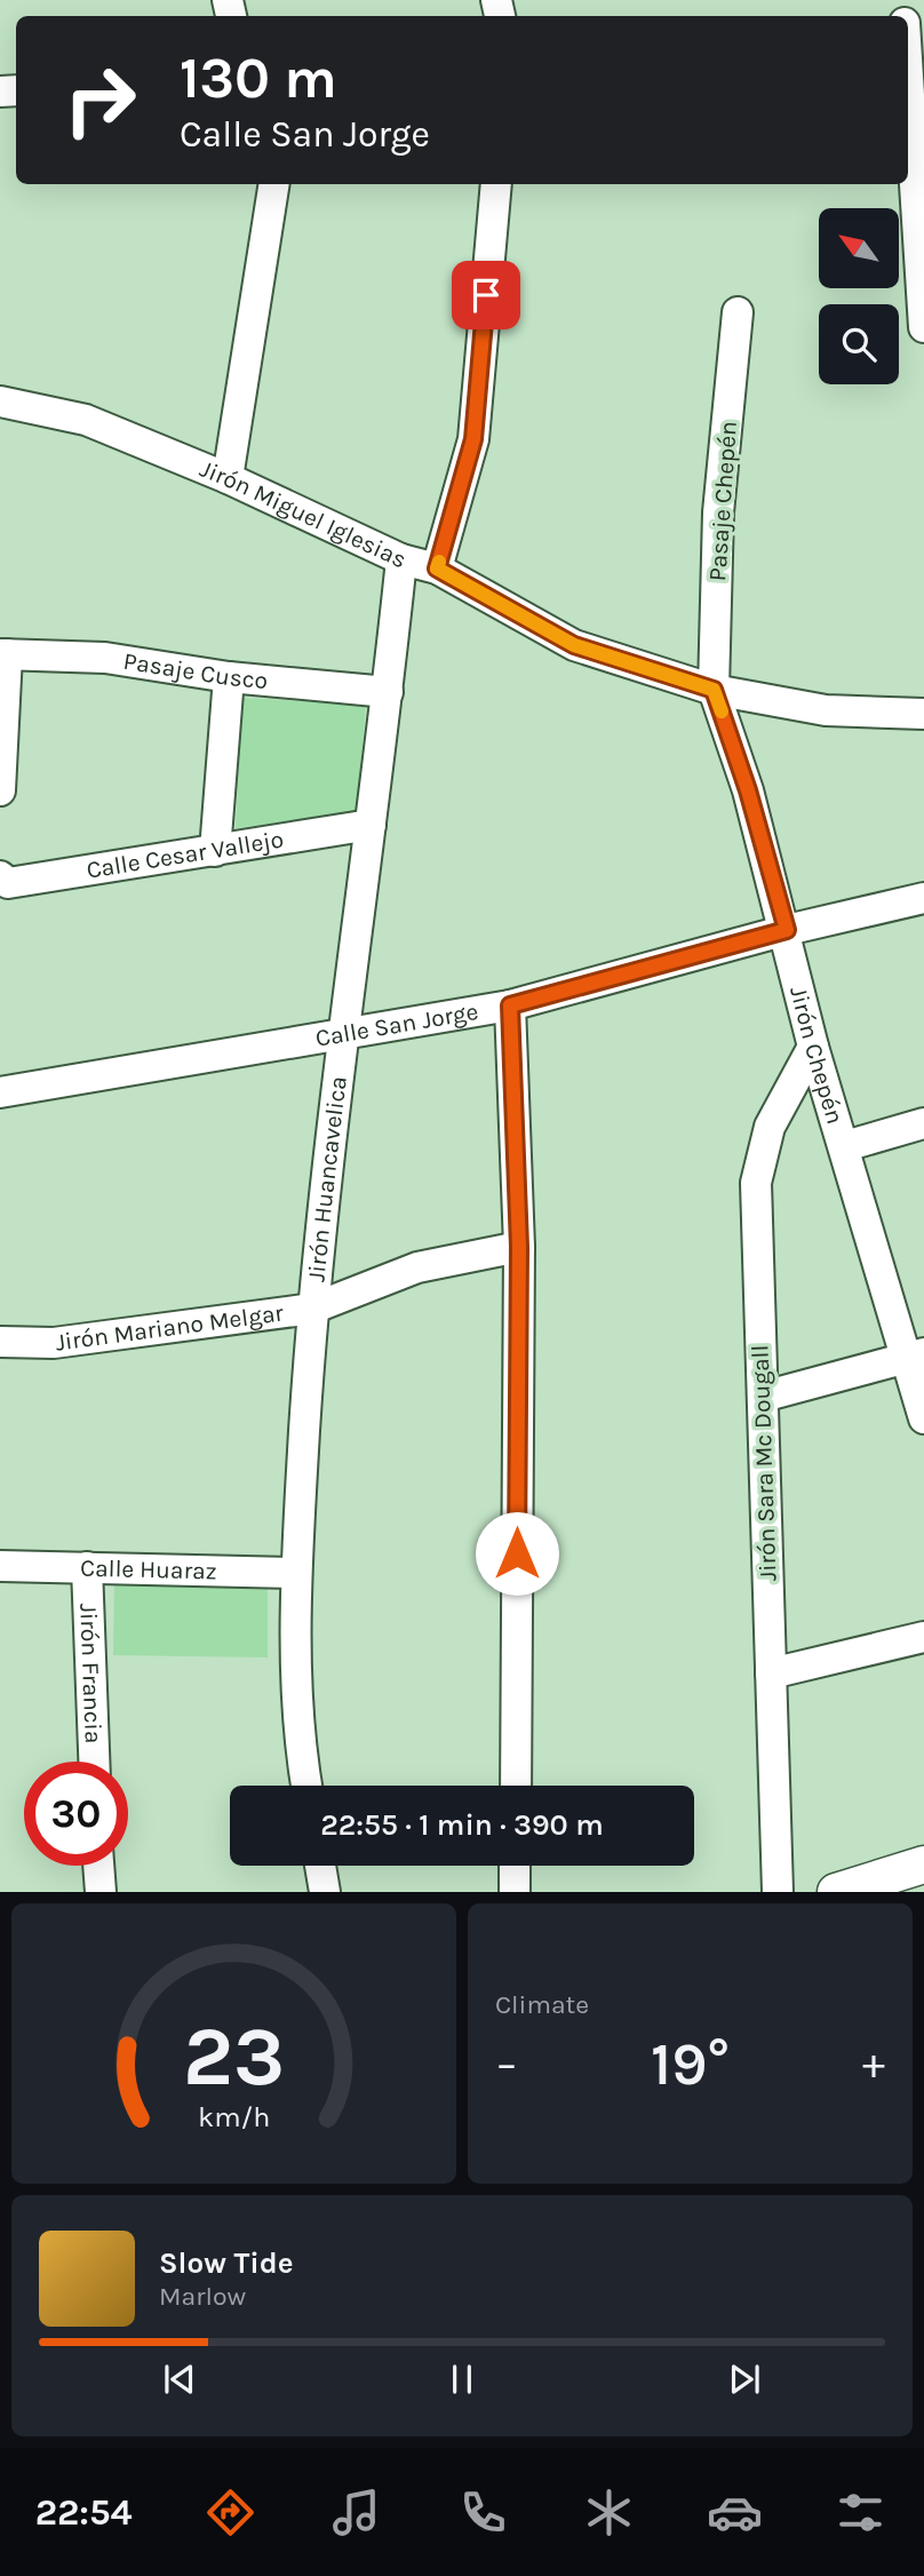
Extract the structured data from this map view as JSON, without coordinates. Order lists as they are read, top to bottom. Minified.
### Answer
{"streets":{"street":["Pasaje Chepén","Jirón Miguel Iglesias","Pasaje Cusco","Calle Cesar Vallejo","Calle San Jorge","Jirón Chepén","Jirón Huancavelica","Jirón Mariano Melgar","Jirón Sara Mc Dougall","Calle Huaraz","Jirón Francia"]},"crossings":[["Pasaje Chepén","Jirón Miguel Iglesias"],["Pasaje Chepén","Jirón Chepén"],["Jirón Miguel Iglesias","Jirón Chepén"],["Jirón Miguel Iglesias","Jirón Huancavelica"],["Pasaje Cusco","Jirón Huancavelica"],["Calle Cesar Vallejo","Jirón Huancavelica"],["Calle San Jorge","Jirón Chepén"],["Calle San Jorge","Jirón Huancavelica"],["Jirón Chepén","Jirón Sara Mc Dougall"],["Jirón Huancavelica","Jirón Mariano Melgar"],["Jirón Huancavelica","Calle Huaraz"],["Calle Huaraz","Jirón Francia"]],"north":"top left","page":{"turn":["130 m","Calle San Jorge"],"limit":"30","trip":"22:55 · 1 min · 390 m","tile":"Climate","heat":["−","19°","+"],"song":["Slow Tide","Marlow"],"tabs":"22:54","gauge":["23","km/h"]}}
